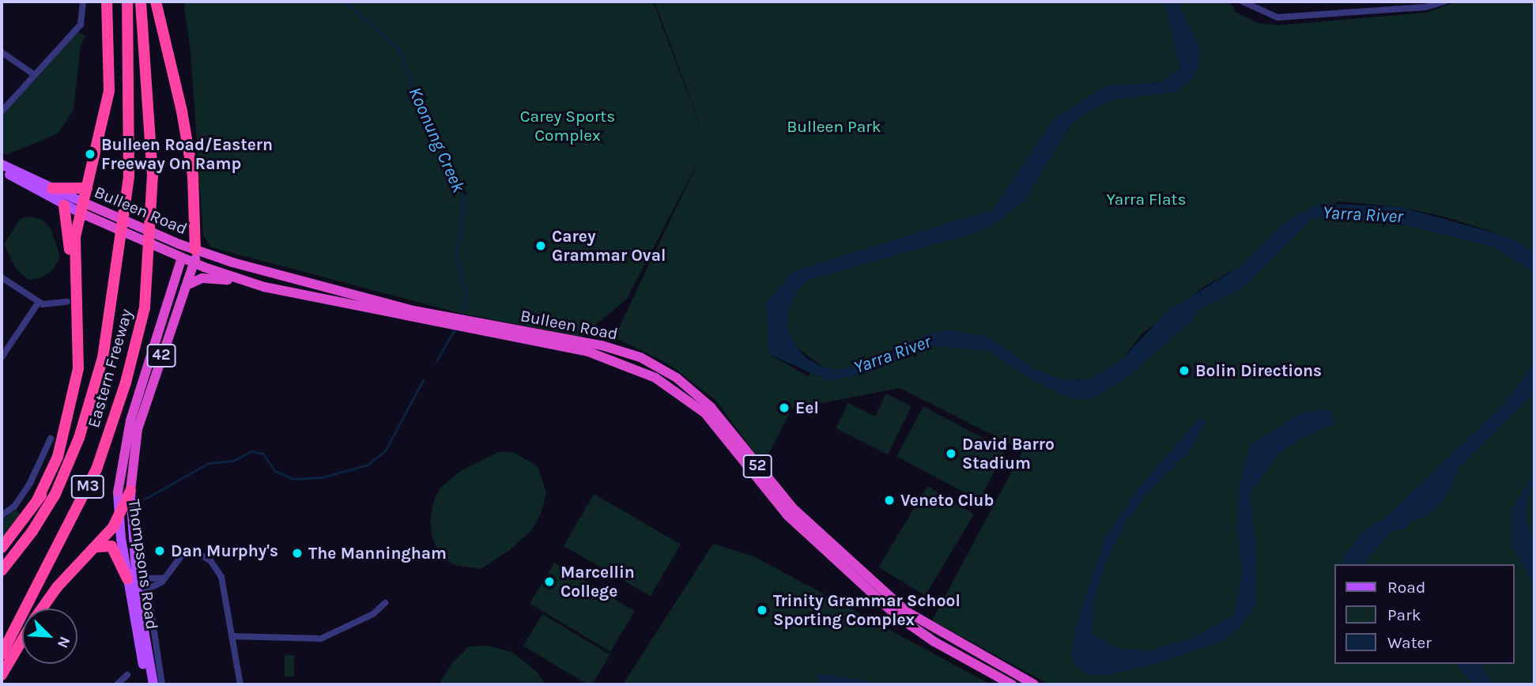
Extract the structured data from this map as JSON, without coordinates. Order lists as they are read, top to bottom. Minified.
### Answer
{"streets":{"highway":["Bulleen Road","42","Eastern Freeway","52","M3","Thompsons Road"]},"crossings":[["Bulleen Road","Thompsons Road"]],"water":["Koonung Creek","Yarra River"],"parks":["Carey Sports Complex","Bulleen Park","Yarra Flats"],"places":["Bulleen Road/Eastern Freeway On Ramp","Carey Grammar Oval","Bolin Directions","Eel","David Barro Stadium","Veneto Club","Dan Murphy's","The Manningham","Marcellin College","Trinity Grammar School Sporting Complex"],"legend":["Road","Park","Water"],"north":"bottom right"}
